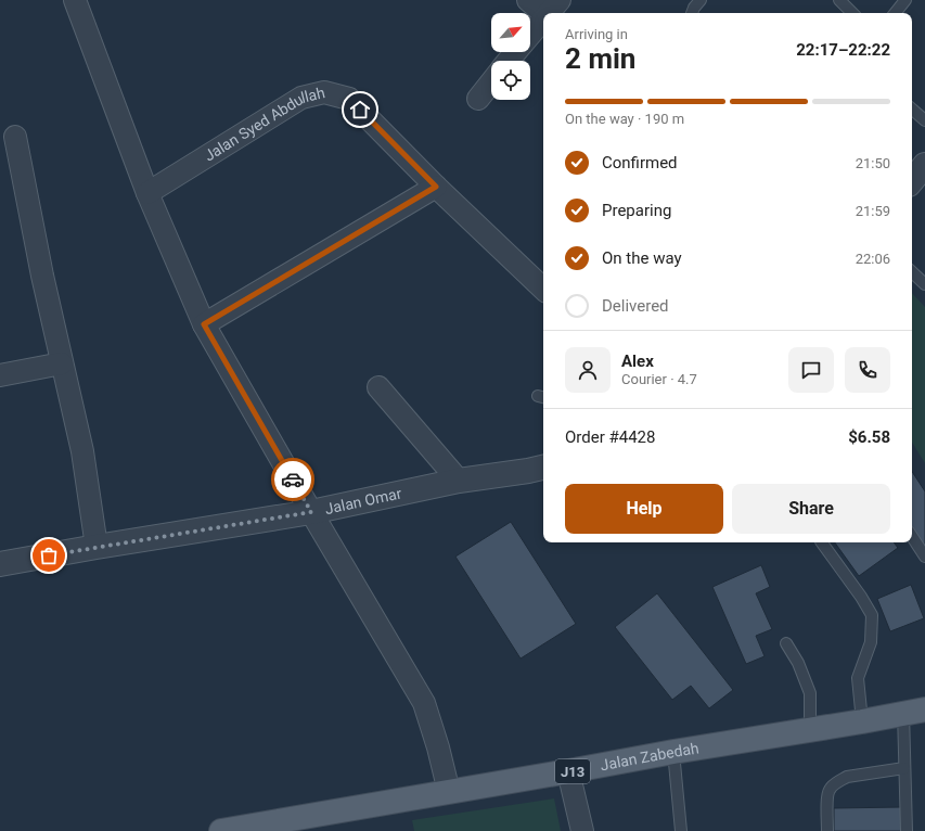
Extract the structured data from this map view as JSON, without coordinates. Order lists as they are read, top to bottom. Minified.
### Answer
{"streets":{"main road":["Jalan Zabedah","J13"],"street":["Jalan Syed Abdullah","Jalan Omar"]},"north":"top right","page":{"heading":["2 min","Arriving in","22:17–22:22"],"panel":["Alex","Courier · 4.7","Order #4428","$6.58"],"bar":"On the way · 190 m","list":[["Confirmed","21:50"],["Preparing","21:59"],["On the way","22:06"],"Delivered"],"buttons":["Help","Share"]}}
